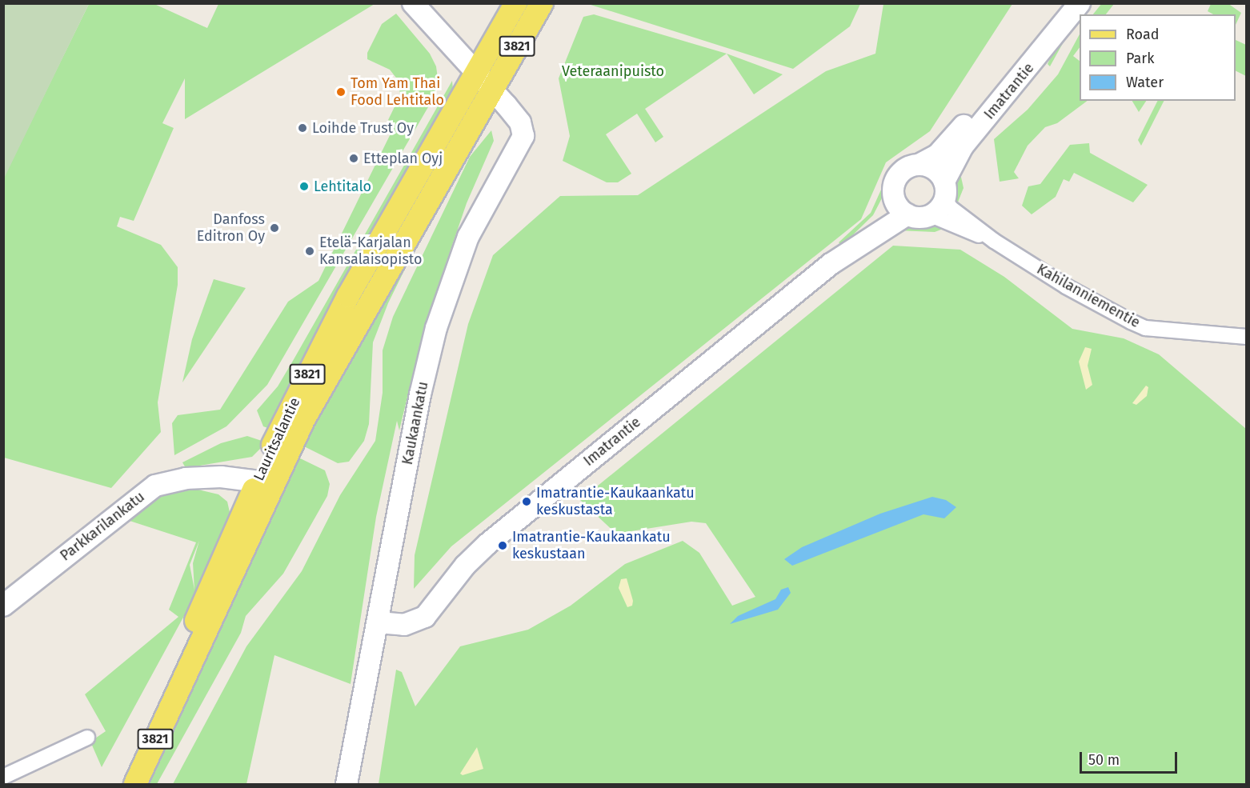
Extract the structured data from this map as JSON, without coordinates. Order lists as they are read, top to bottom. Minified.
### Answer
{"streets":{"main road":["3821","Lauritsalantie"],"street":["Imatrantie","Kahilanniementie","Kaukaankatu","Parkkarilankatu"]},"crossings":[["3821","Kaukaankatu"],["3821","Lauritsalantie"],["Imatrantie","Kahilanniementie"],["Imatrantie","Kaukaankatu"],["Kaukaankatu","Lauritsalantie"],["Lauritsalantie","Parkkarilankatu"]],"parks":["Veteraanipuisto"],"places":["Tom Yam Thai Food Lehtitalo","Loihde Trust Oy","Etteplan Oyj","Lehtitalo","Danfoss Editron Oy","Etelä-Karjalan Kansalaisopisto","Imatrantie-Kaukaankatu keskustasta","Imatrantie-Kaukaankatu keskustaan"],"legend":["Road","Park","Water"],"scale_bar":"50 m"}
